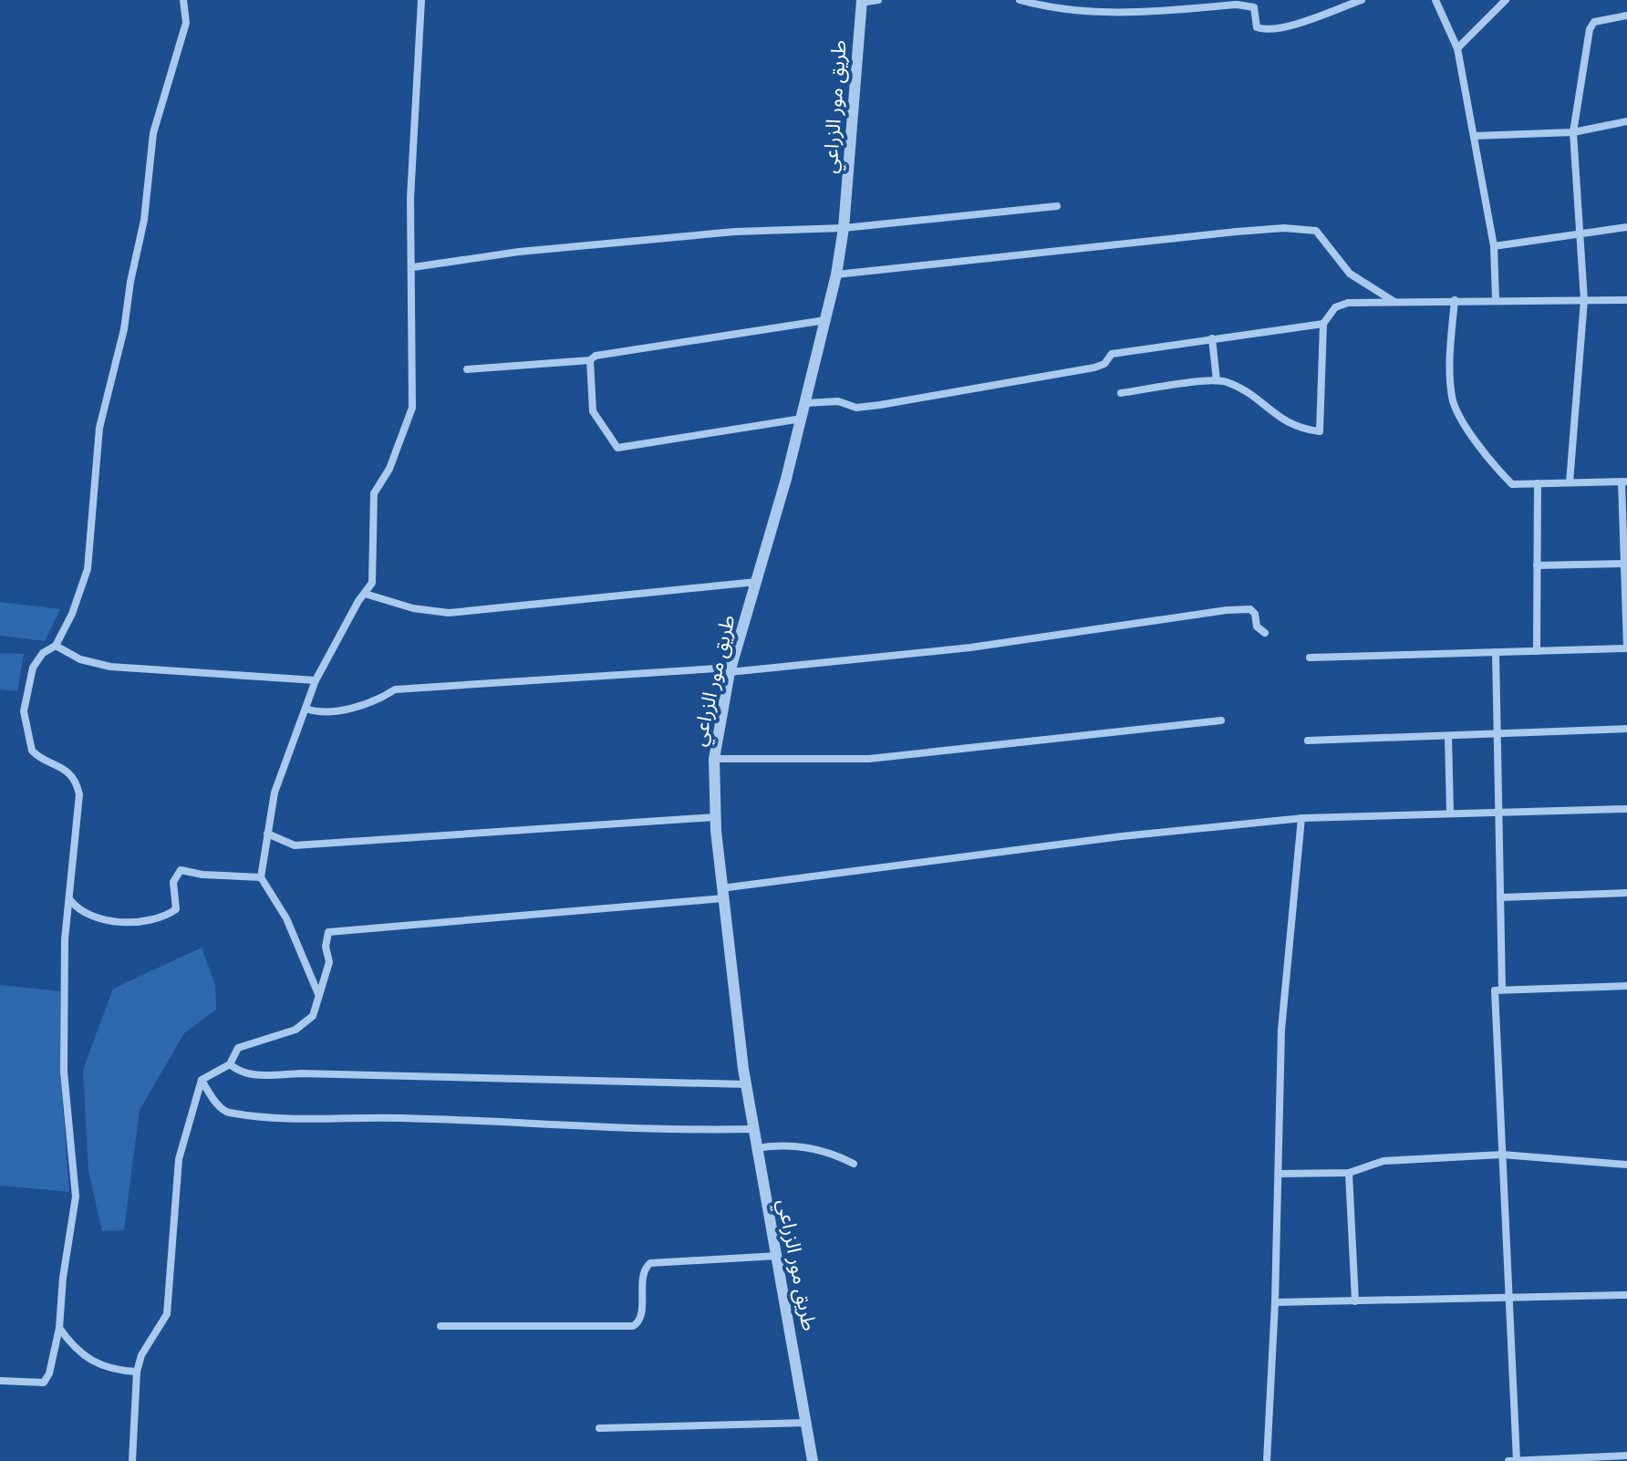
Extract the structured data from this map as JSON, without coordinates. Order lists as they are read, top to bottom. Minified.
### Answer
{"streets":{"street":["طريق مور الزراعي"]}}
